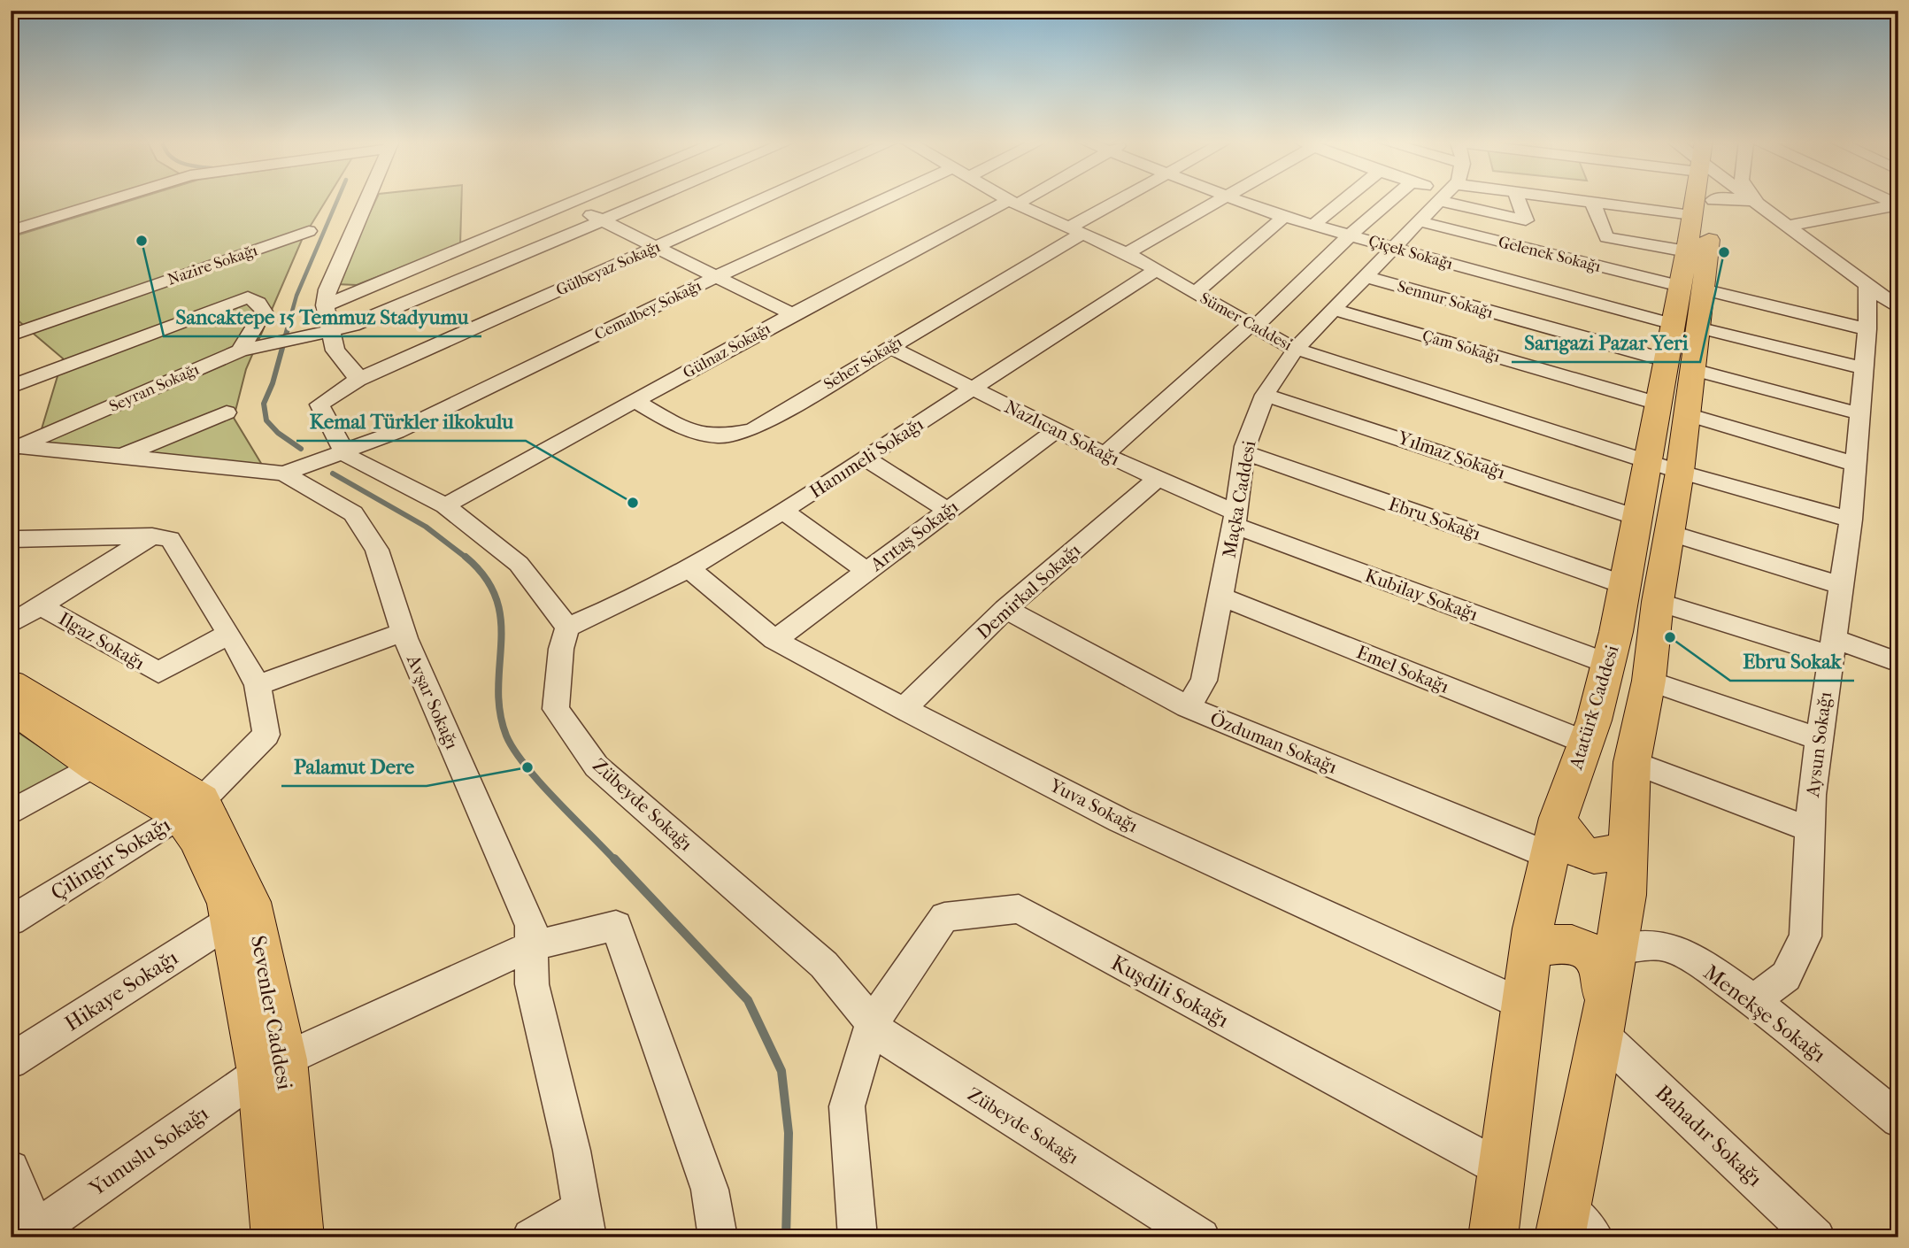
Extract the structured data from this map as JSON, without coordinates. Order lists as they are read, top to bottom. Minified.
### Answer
{"streets":{"main road":["Atatürk Caddesi","Sevenler Caddesi"],"street":["Çiçek Sokağı","Gelenek Sokağı","Nazire Sokağı","Gülbeyaz Sokağı","Sennur Sokağı","Cemalbey Sokağı","Sümer Caddesi","Çam Sokağı","Gülnaz Sokağı","Seher Sokağı","Seyran Sokağı","Nazlıcan Sokağı","Yılmaz Sokağı","Hanımeli Sokağı","Maçka Caddesi","Ebru Sokağı","Arıtaş Sokağı","Demirkal Sokağı","Kubilay Sokağı","Ilgaz Sokağı","Emel Sokağı","Avşar Sokağı","Özduman Sokağı","Aysun Sokağı","Zübeyde Sokağı","Yuva Sokağı","Çilingir Sokağı","Hikaye Sokağı","Kuşdili Sokağı","Menekşe Sokağı","Bahadır Sokağı","Yunuslu Sokağı"]},"crossings":[["Çiçek Sokağı","Maçka Caddesi"],["Çiçek Sokağı","Atatürk Caddesi"],["Çiçek Sokağı","Aysun Sokağı"],["Gelenek Sokağı","Maçka Caddesi"],["Gelenek Sokağı","Atatürk Caddesi"],["Gelenek Sokağı","Aysun Sokağı"],["Sennur Sokağı","Maçka Caddesi"],["Sennur Sokağı","Atatürk Caddesi"],["Sennur Sokağı","Aysun Sokağı"],["Cemalbey Sokağı","Avşar Sokağı"],["Sümer Caddesi","Gülnaz Sokağı"],["Sümer Caddesi","Seher Sokağı"],["Sümer Caddesi","Hanımeli Sokağı"],["Sümer Caddesi","Maçka Caddesi"],["Sümer Caddesi","Atatürk Caddesi"],["Sümer Caddesi","Aysun Sokağı"],["Çam Sokağı","Maçka Caddesi"],["Çam Sokağı","Atatürk Caddesi"],["Çam Sokağı","Aysun Sokağı"],["Gülnaz Sokağı","Seher Sokağı"],["Seher Sokağı","Nazlıcan Sokağı"],["Seyran Sokağı","Avşar Sokağı"],["Nazlıcan Sokağı","Hanımeli Sokağı"],["Nazlıcan Sokağı","Maçka Caddesi"],["Nazlıcan Sokağı","Arıtaş Sokağı"],["Nazlıcan Sokağı","Demirkal Sokağı"],["Nazlıcan Sokağı","Kubilay Sokağı"],["Yılmaz Sokağı","Maçka Caddesi"],["Yılmaz Sokağı","Atatürk Caddesi"],["Hanımeli Sokağı","Zübeyde Sokağı"],["Hanımeli Sokağı","Yuva Sokağı"],["Maçka Caddesi","Ebru Sokağı"],["Maçka Caddesi","Kubilay Sokağı"],["Maçka Caddesi","Emel Sokağı"],["Maçka Caddesi","Özduman Sokağı"],["Ebru Sokağı","Atatürk Caddesi"],["Arıtaş Sokağı","Yuva Sokağı"],["Demirkal Sokağı","Özduman Sokağı"],["Demirkal Sokağı","Yuva Sokağı"],["Kubilay Sokağı","Atatürk Caddesi"],["Emel Sokağı","Atatürk Caddesi"],["Avşar Sokağı","Yunuslu Sokağı"],["Atatürk Caddesi","Özduman Sokağı"],["Atatürk Caddesi","Yuva Sokağı"],["Atatürk Caddesi","Kuşdili Sokağı"],["Atatürk Caddesi","Menekşe Sokağı"],["Atatürk Caddesi","Bahadır Sokağı"],["Aysun Sokağı","Menekşe Sokağı"],["Zübeyde Sokağı","Kuşdili Sokağı"],["Çilingir Sokağı","Sevenler Caddesi"],["Hikaye Sokağı","Sevenler Caddesi"],["Sevenler Caddesi","Yunuslu Sokağı"]],"places":["Sancaktepe 15 Temmuz Stadyumu","Sarıgazi Pazar Yeri","Kemal Türkler ilkokulu","Ebru Sokak","Palamut Dere"]}
